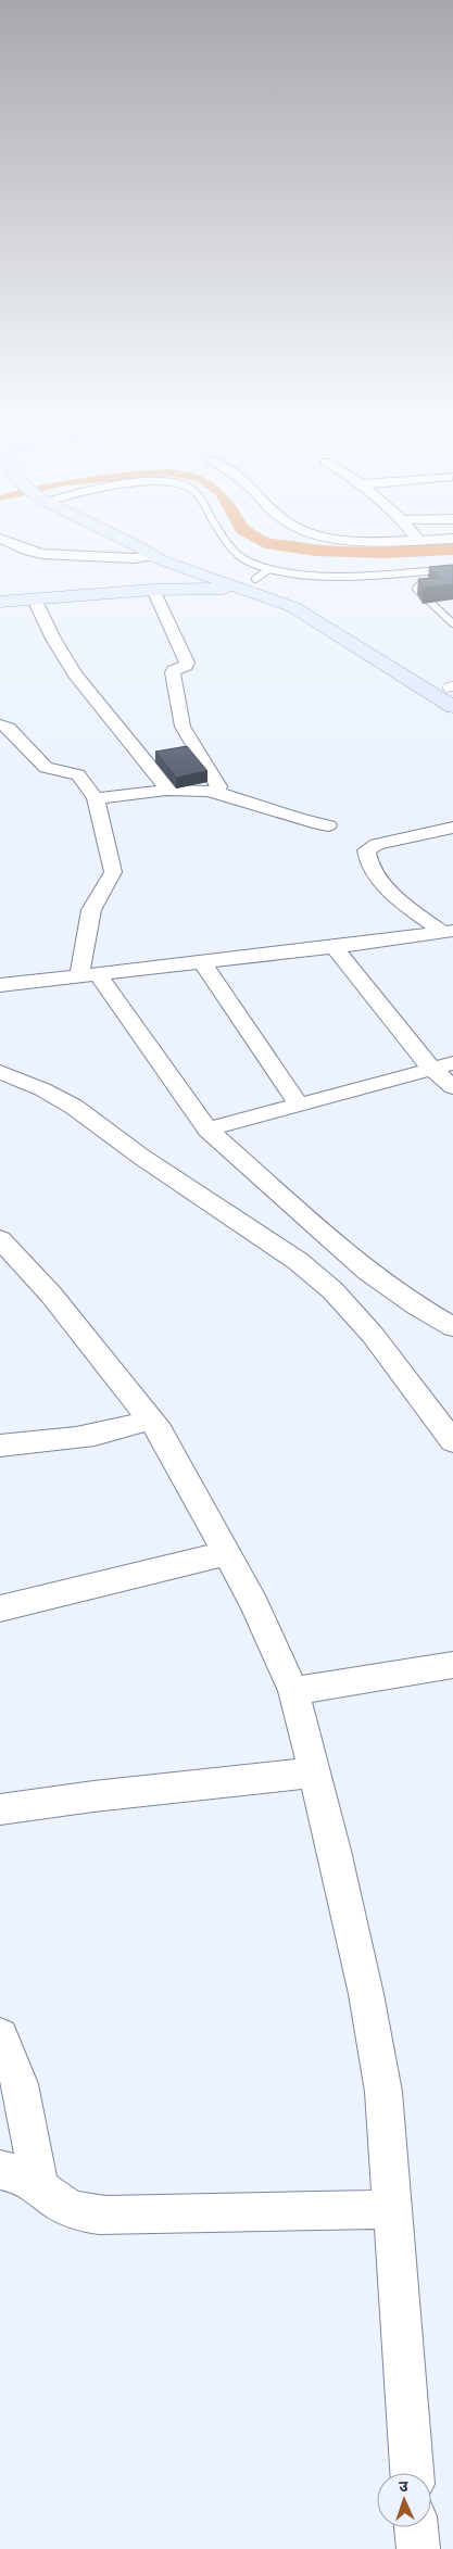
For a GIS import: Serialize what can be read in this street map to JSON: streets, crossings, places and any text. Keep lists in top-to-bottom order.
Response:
{
  "north": "top"
}
